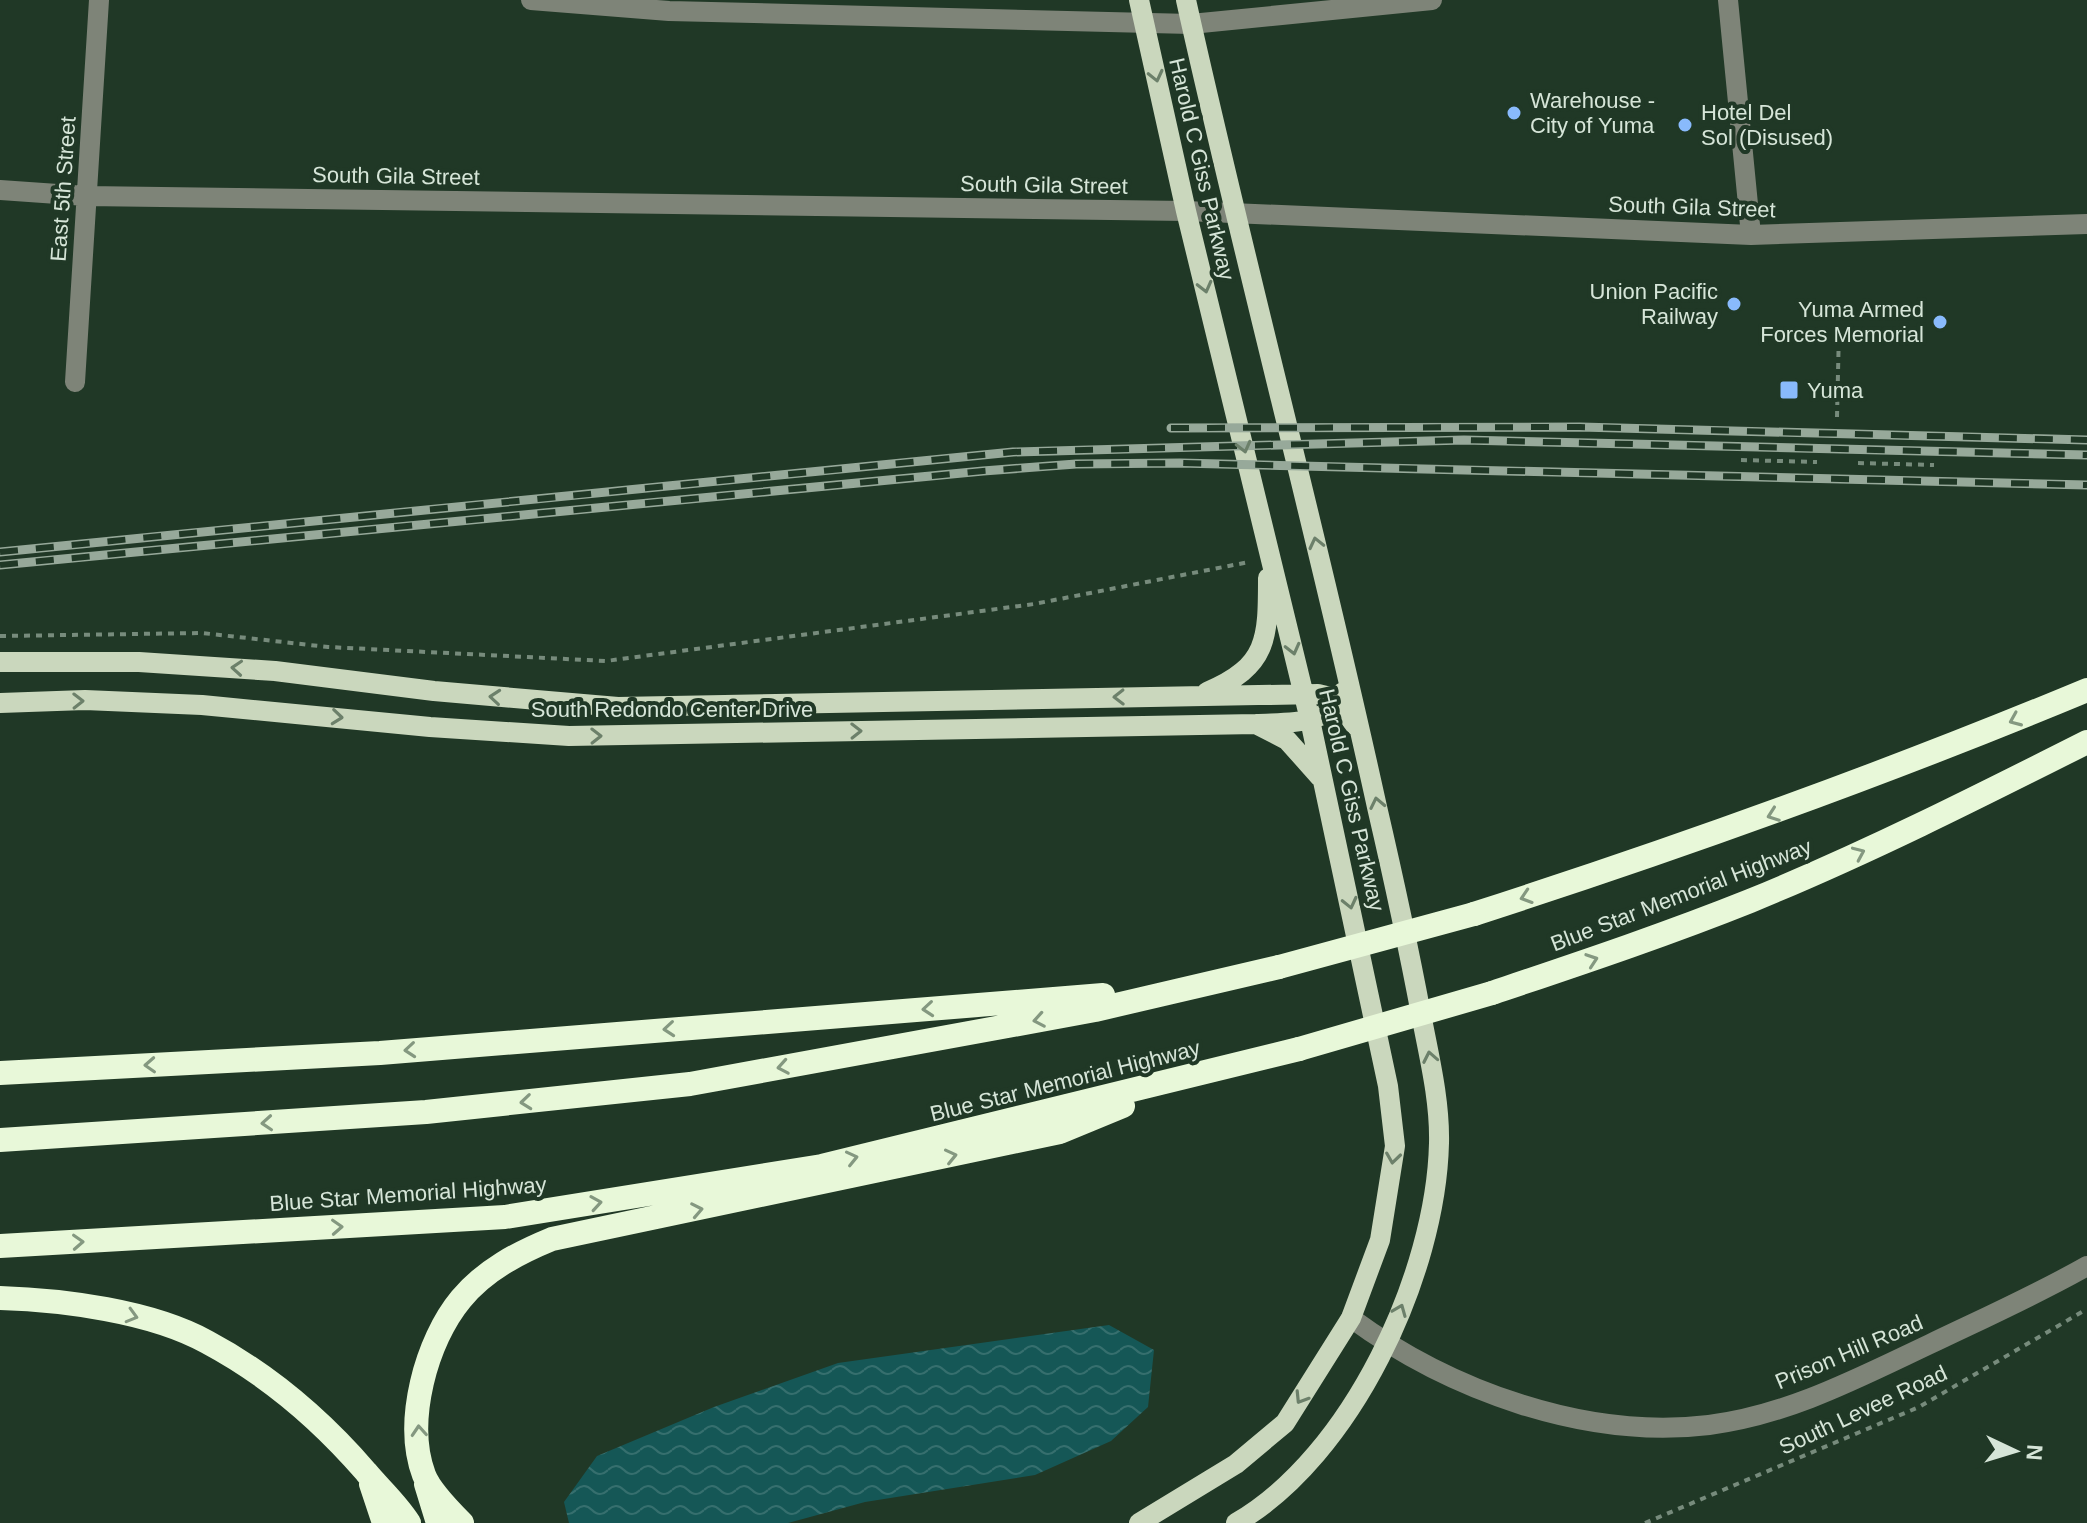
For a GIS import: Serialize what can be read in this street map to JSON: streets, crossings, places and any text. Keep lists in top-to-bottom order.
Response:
{
  "streets": {
    "highway": ["Blue Star Memorial Highway"],
    "main road": ["Harold C Giss Parkway", "South Redondo Center Drive"],
    "street": ["South Gila Street", "East 5th Street", "Prison Hill Road"],
    "path": ["South Levee Road"]
  },
  "crossings": [
    ["Harold C Giss Parkway", "South Gila Street"],
    ["Harold C Giss Parkway", "South Redondo Center Drive"],
    ["Harold C Giss Parkway", "Prison Hill Road"],
    ["South Gila Street", "East 5th Street"]
  ],
  "places": {
    "other": [
      "Warehouse - City of Yuma",
      "Hotel Del Sol (Disused)",
      "Union Pacific Railway",
      "Yuma Armed Forces Memorial"
    ],
    "transit": ["Yuma"]
  },
  "north": "right"
}
